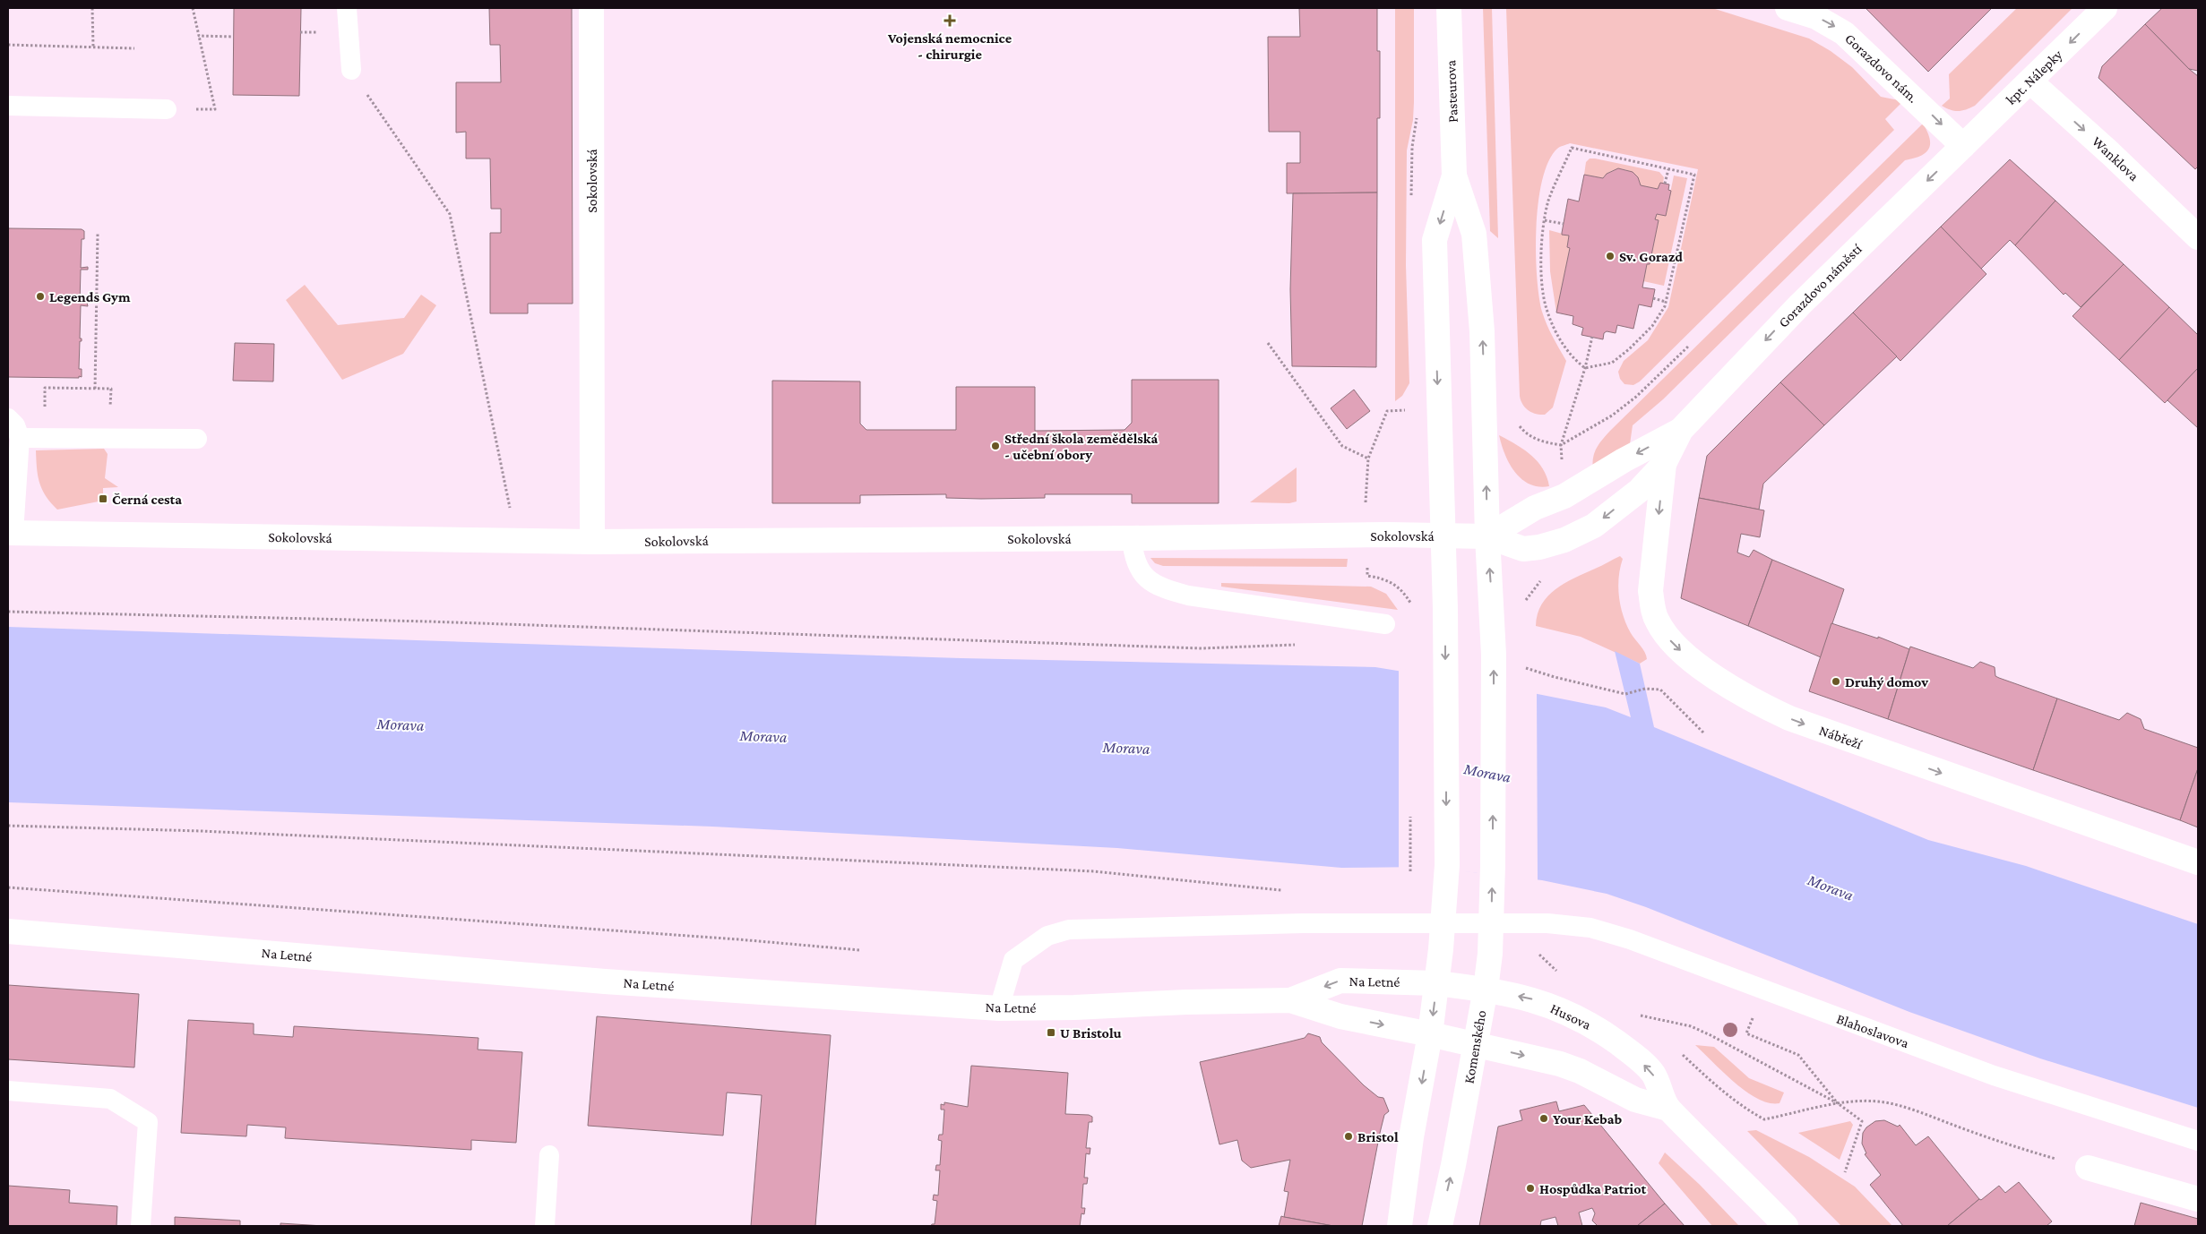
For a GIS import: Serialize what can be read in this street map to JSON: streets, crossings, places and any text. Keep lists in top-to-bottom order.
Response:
{
  "streets": {
    "street": [
      "Gorazdovo nám.",
      "kpt. Nálepky",
      "Pasteurova",
      "Wanklova",
      "Sokolovská",
      "Gorazdovo náměstí",
      "Nábřeží",
      "Na Letné",
      "Husova",
      "Komenského"
    ],
    "lane": ["Blahoslavova"]
  },
  "crossings": [
    ["Gorazdovo nám.", "kpt. Nálepky"],
    ["Gorazdovo nám.", "Gorazdovo náměstí"],
    ["kpt. Nálepky", "Wanklova"],
    ["kpt. Nálepky", "Gorazdovo náměstí"],
    ["Pasteurova", "Komenského"],
    ["Sokolovská", "Komenského"],
    ["Na Letné", "Husova"],
    ["Na Letné", "Blahoslavova"],
    ["Husova", "Komenského"]
  ],
  "one_way": [
    "Gorazdovo nám.",
    "kpt. Nálepky",
    "Wanklova",
    "Gorazdovo náměstí",
    "Nábřeží"
  ],
  "water": ["Morava"],
  "places": {
    "health": ["Vojenská nemocnice - chirurgie"],
    "other": [
      "Sv. Gorazd",
      "Legends Gym",
      "Střední škola zemědělská - učební obory",
      "Druhý domov",
      "Your Kebab",
      "Bristol",
      "Hospůdka Patriot"
    ],
    "transit": ["Černá cesta", "U Bristolu"]
  }
}
